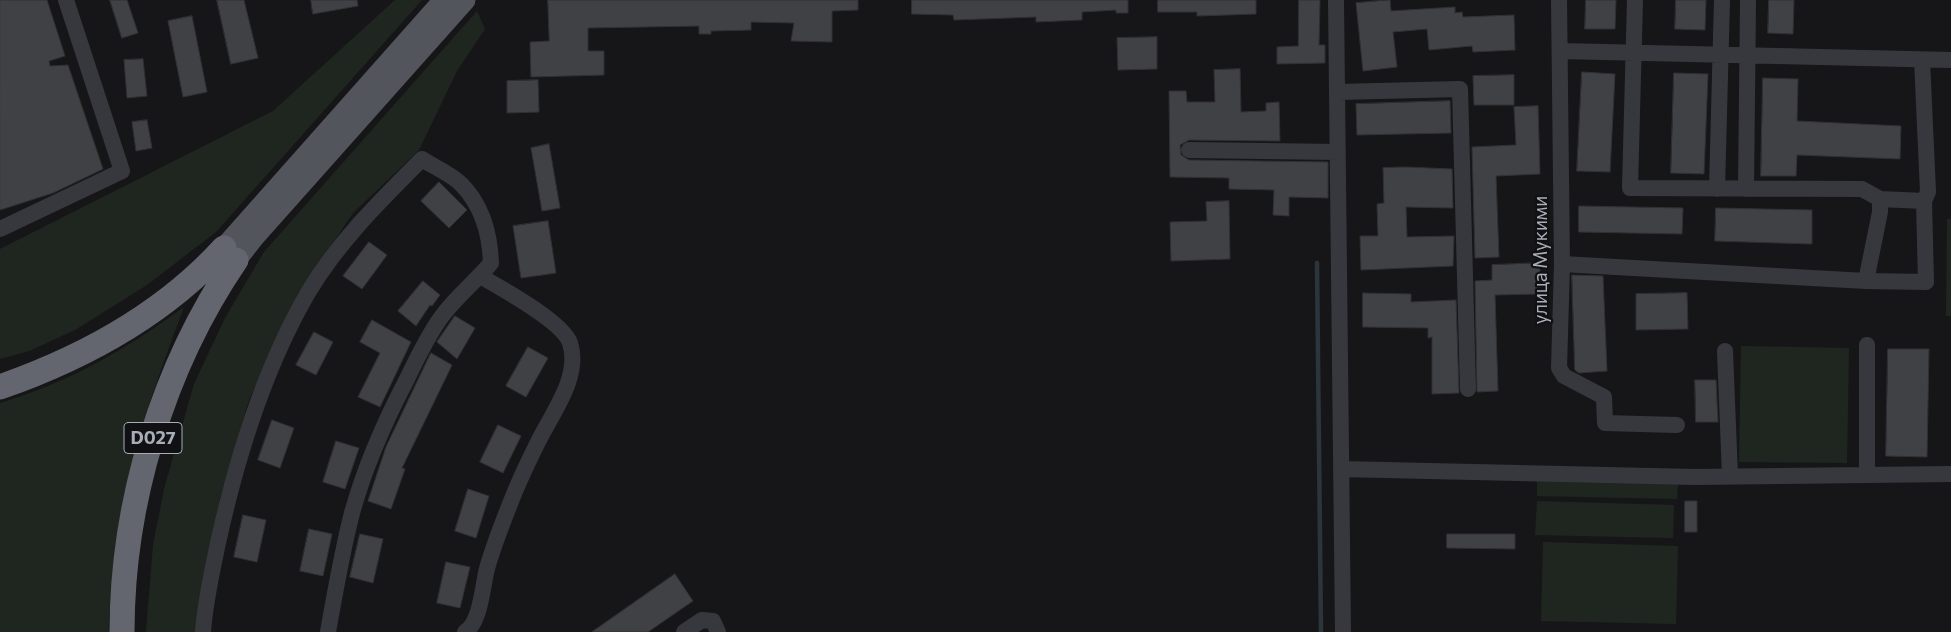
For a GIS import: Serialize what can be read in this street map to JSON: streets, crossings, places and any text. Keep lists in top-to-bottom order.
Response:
{
  "streets": {
    "highway": ["D027"],
    "street": ["улица Мукими"]
  }
}
